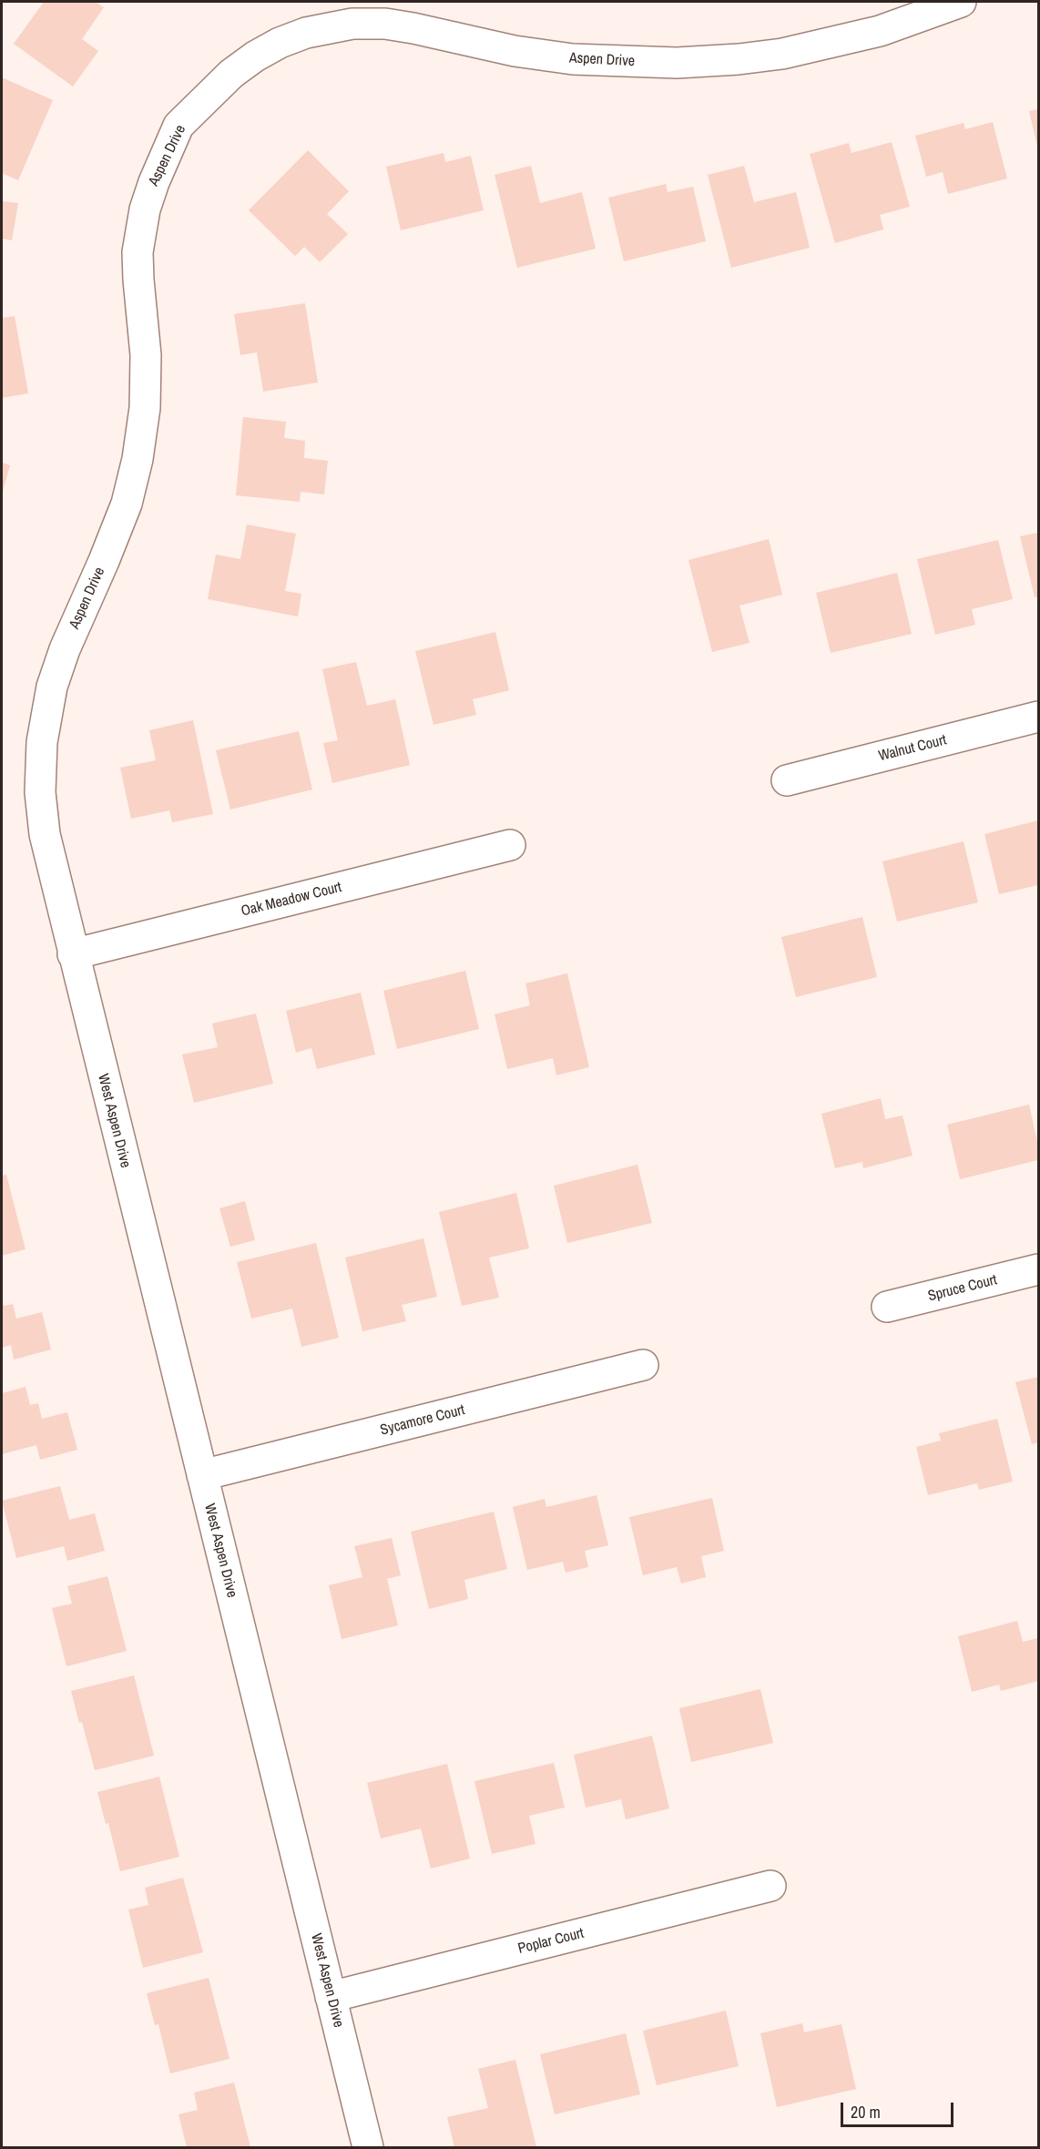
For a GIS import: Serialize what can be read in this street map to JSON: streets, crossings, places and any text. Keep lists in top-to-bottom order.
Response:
{
  "streets": {
    "street": [
      "Aspen Drive",
      "Walnut Court",
      "Oak Meadow Court",
      "West Aspen Drive",
      "Spruce Court",
      "Sycamore Court",
      "Poplar Court"
    ]
  },
  "crossings": [
    ["Aspen Drive", "Oak Meadow Court"],
    ["Aspen Drive", "West Aspen Drive"],
    ["Oak Meadow Court", "West Aspen Drive"],
    ["West Aspen Drive", "Sycamore Court"],
    ["West Aspen Drive", "Poplar Court"]
  ],
  "scale_bar": "20 m"
}
